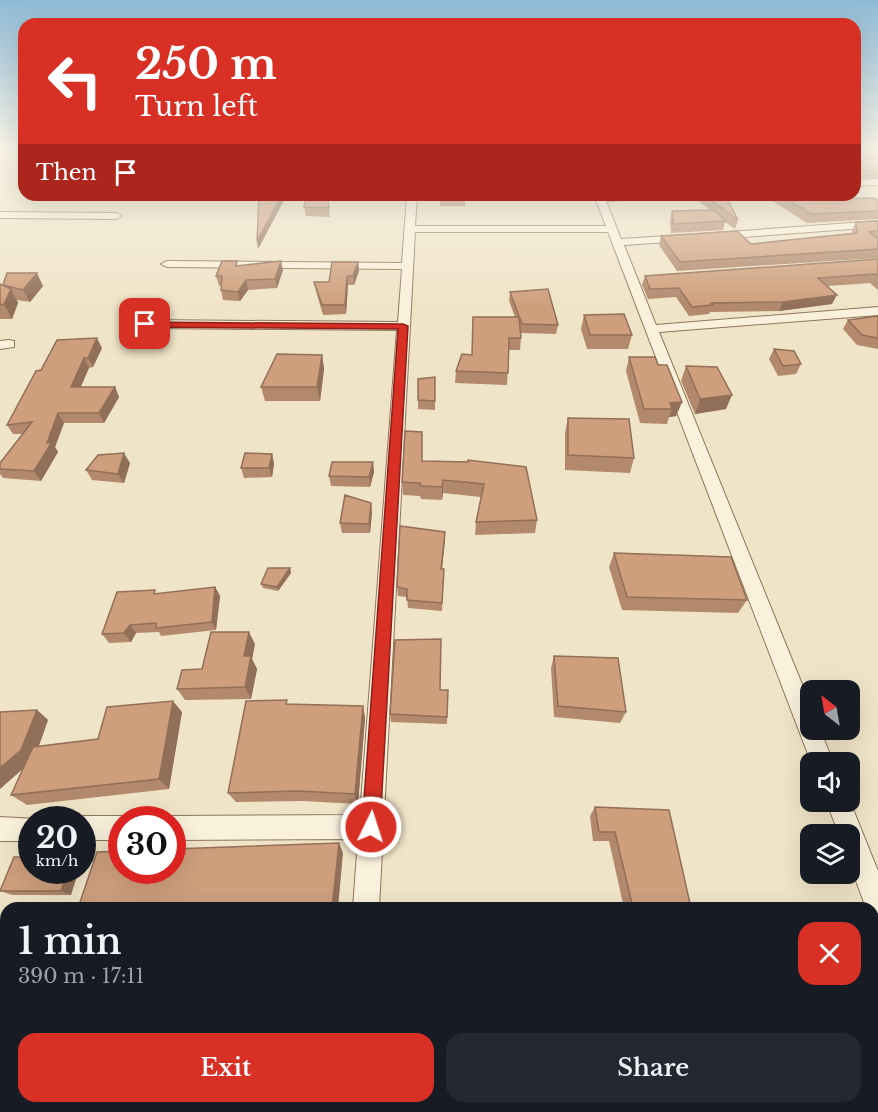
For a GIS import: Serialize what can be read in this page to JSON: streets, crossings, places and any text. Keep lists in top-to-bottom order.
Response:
{
  "north": "top left",
  "page": {
    "turn": ["250 m", "Turn left"],
    "then": "Then",
    "speed": "20 km/h",
    "limit": "30",
    "heading": ["1 min", "390 m · 17:11"],
    "buttons": ["Exit", "Share"]
  }
}
